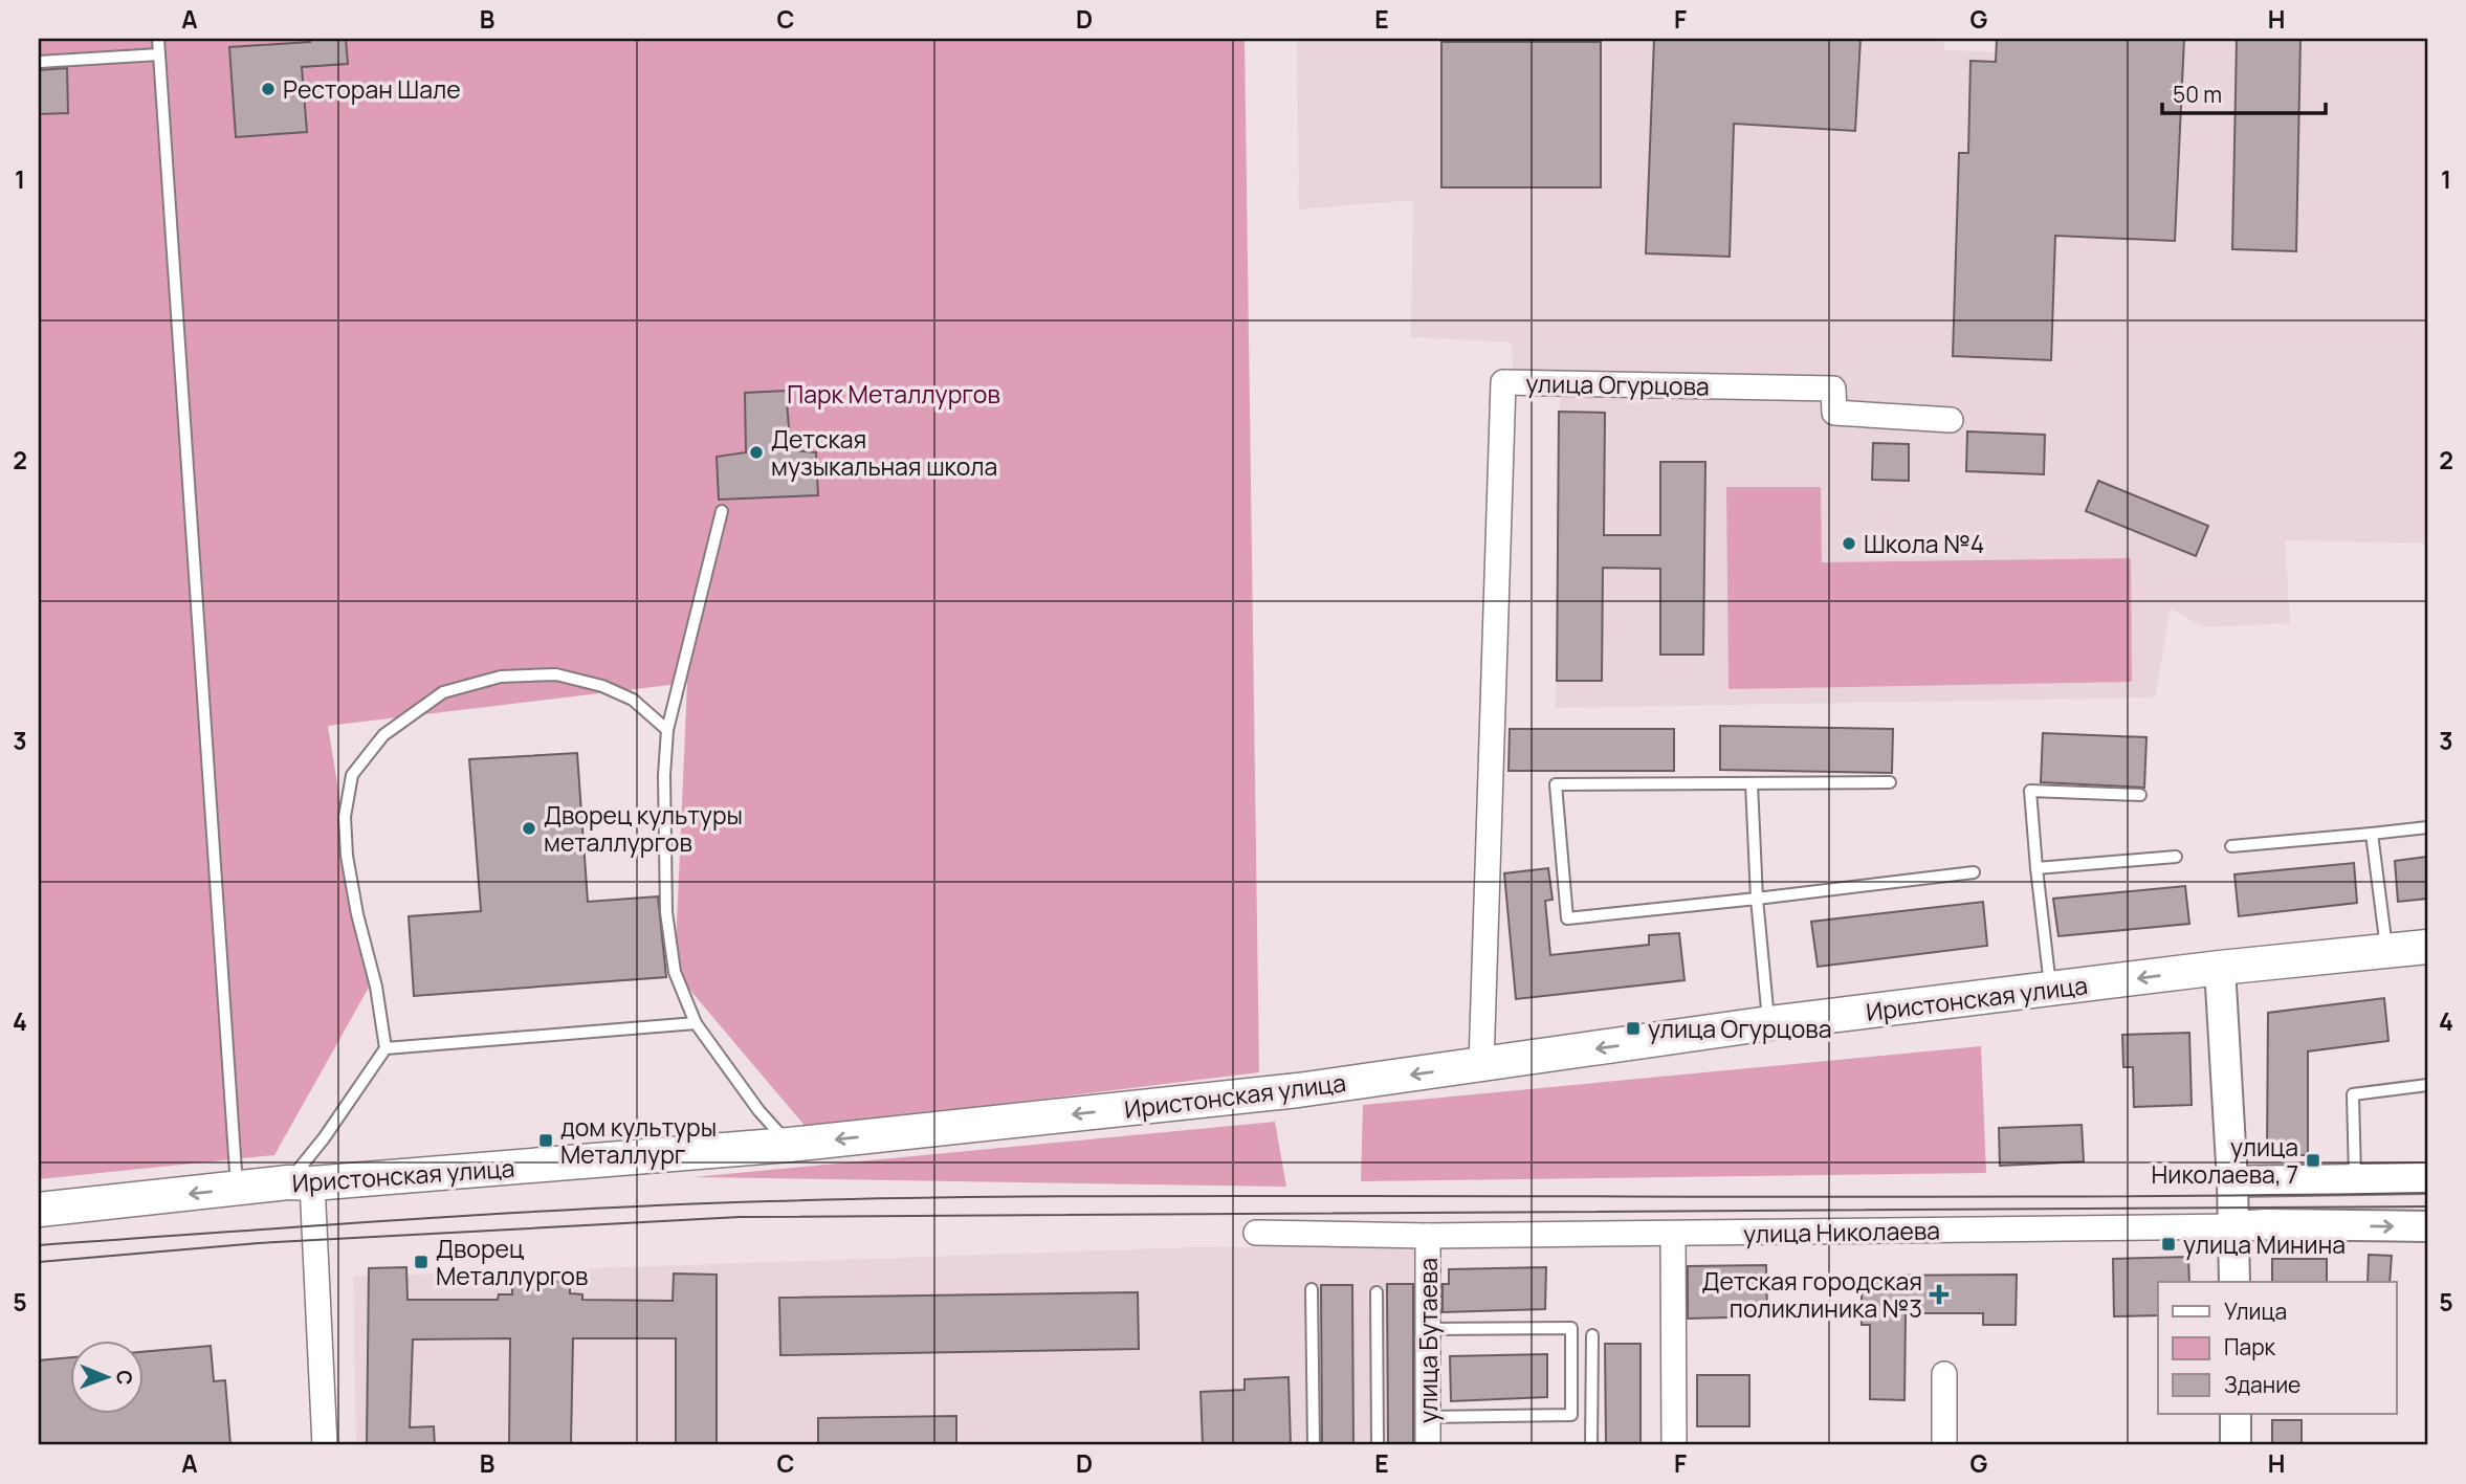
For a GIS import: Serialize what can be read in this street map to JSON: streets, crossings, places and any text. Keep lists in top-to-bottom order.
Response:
{
  "streets": {
    "main road": ["Иристонская улица"],
    "street": ["улица Огурцова", "улица Николаева", "улица Бутаева"]
  },
  "crossings": [
    ["улица Огурцова", "Иристонская улица"],
    ["улица Николаева", "улица Бутаева"]
  ],
  "one_way": ["Иристонская улица"],
  "parks": ["Парк Металлургов"],
  "places": {
    "other": [
      "Ресторан Шале",
      "Детская музыкальная школа",
      "Школа №4",
      "Дворец культуры металлургов"
    ],
    "transit": [
      "улица Огурцова",
      "дом культуры Металлург",
      "улица Николаева, 7",
      "улица Минина",
      "Дворец Металлургов"
    ],
    "health": ["Детская городская поликлиника №3"]
  },
  "legend": ["Улица", "Парк", "Здание"],
  "scale_bar": "50 m",
  "north": "right",
  "grid": {
    "columns": [
      "A",
      "B",
      "C",
      "D",
      "E",
      "F",
      "G",
      "H"
    ],
    "rows": [
      "1",
      "2",
      "3",
      "4",
      "5"
    ]
  }
}
